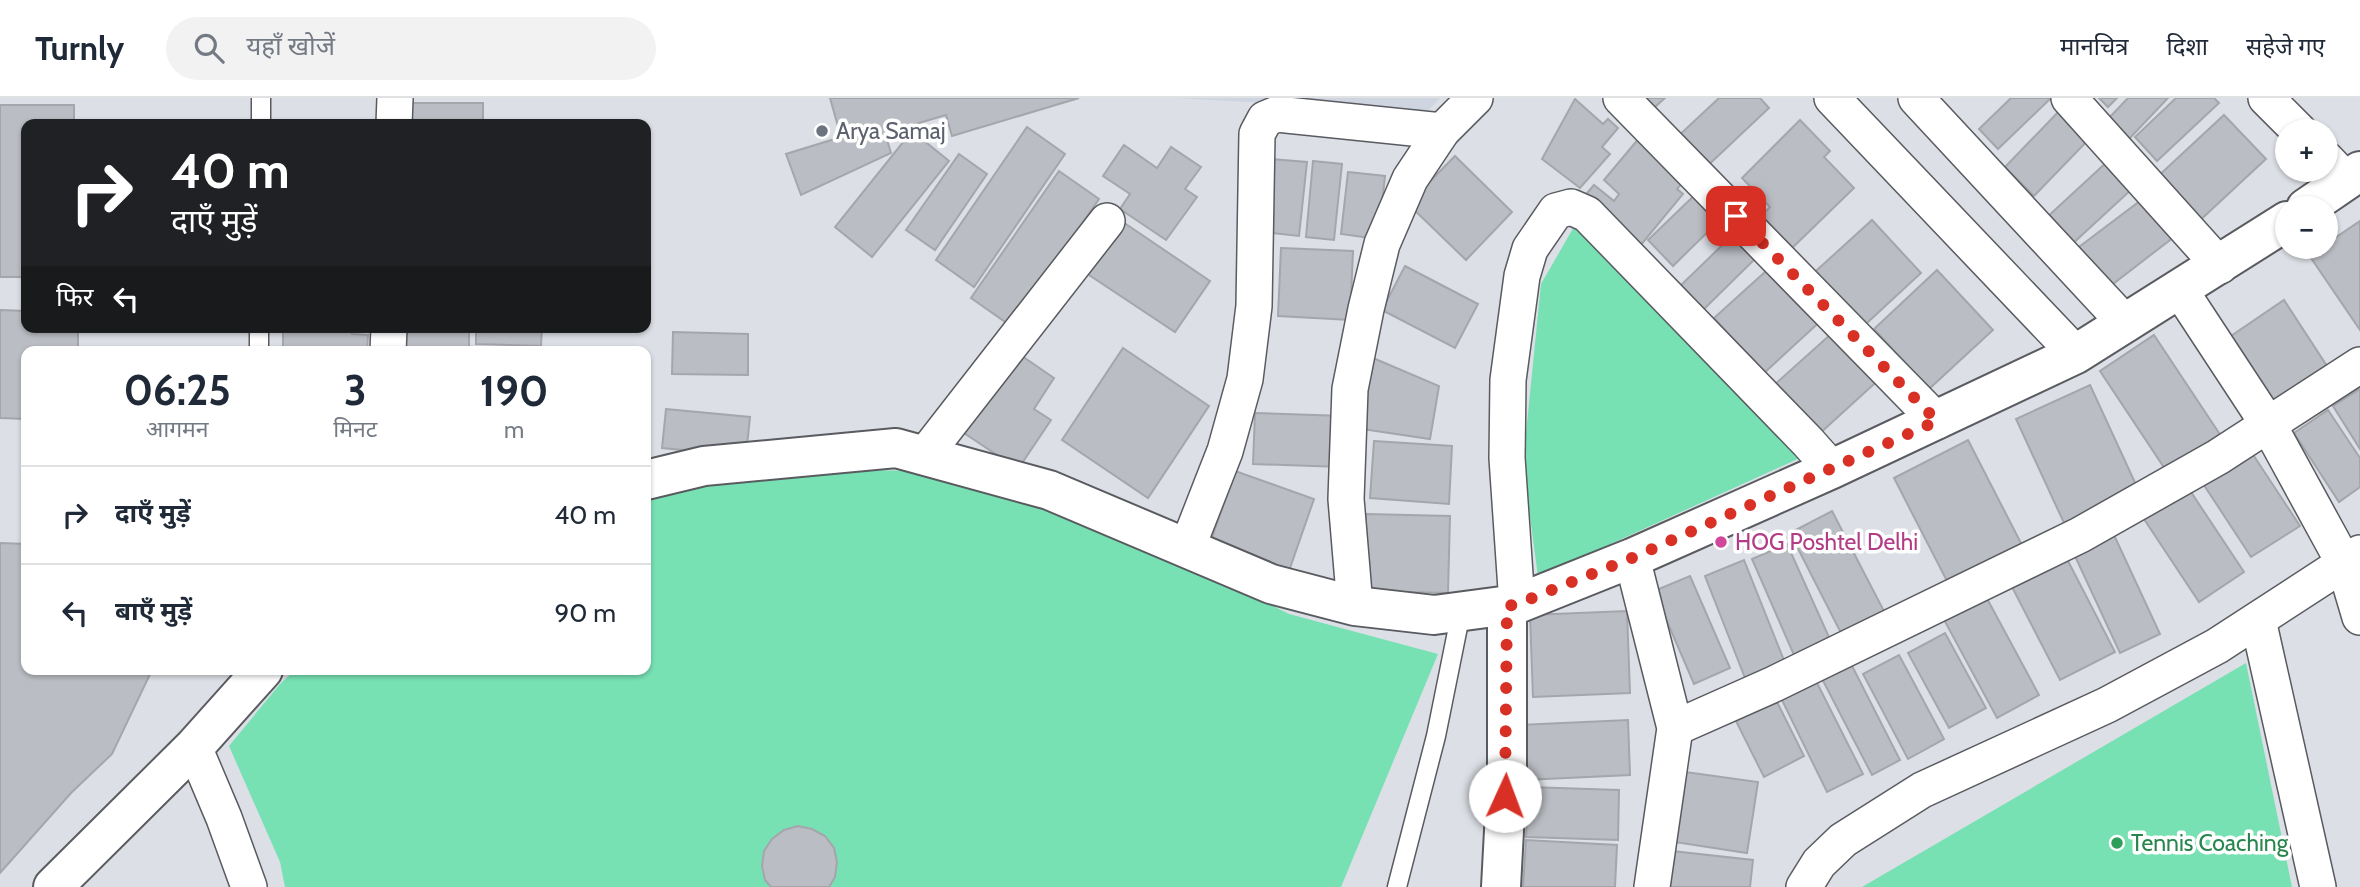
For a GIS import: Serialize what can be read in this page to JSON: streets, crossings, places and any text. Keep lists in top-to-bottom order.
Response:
{
  "places": ["Arya Samaj", "HOG Poshtel Delhi", "Tennis Coaching"],
  "page": {
    "header": "Turnly",
    "search": "यहाँ खोजें",
    "nav": ["मानचित्र", "दिशा", "सहेजे गए"],
    "map_buttons": ["+", "−"],
    "turn": ["40 m", "दाएँ मुड़ें"],
    "then": "फिर",
    "eta": [
      "06:25",
      "आगमन",
      "3",
      "मिनट",
      "190",
      "m"
    ],
    "list": [
      {
        "name": "दाएँ मुड़ें",
        "value": "40 m"
      },
      {
        "name": "बाएँ मुड़ें",
        "value": "90 m"
      }
    ]
  }
}
